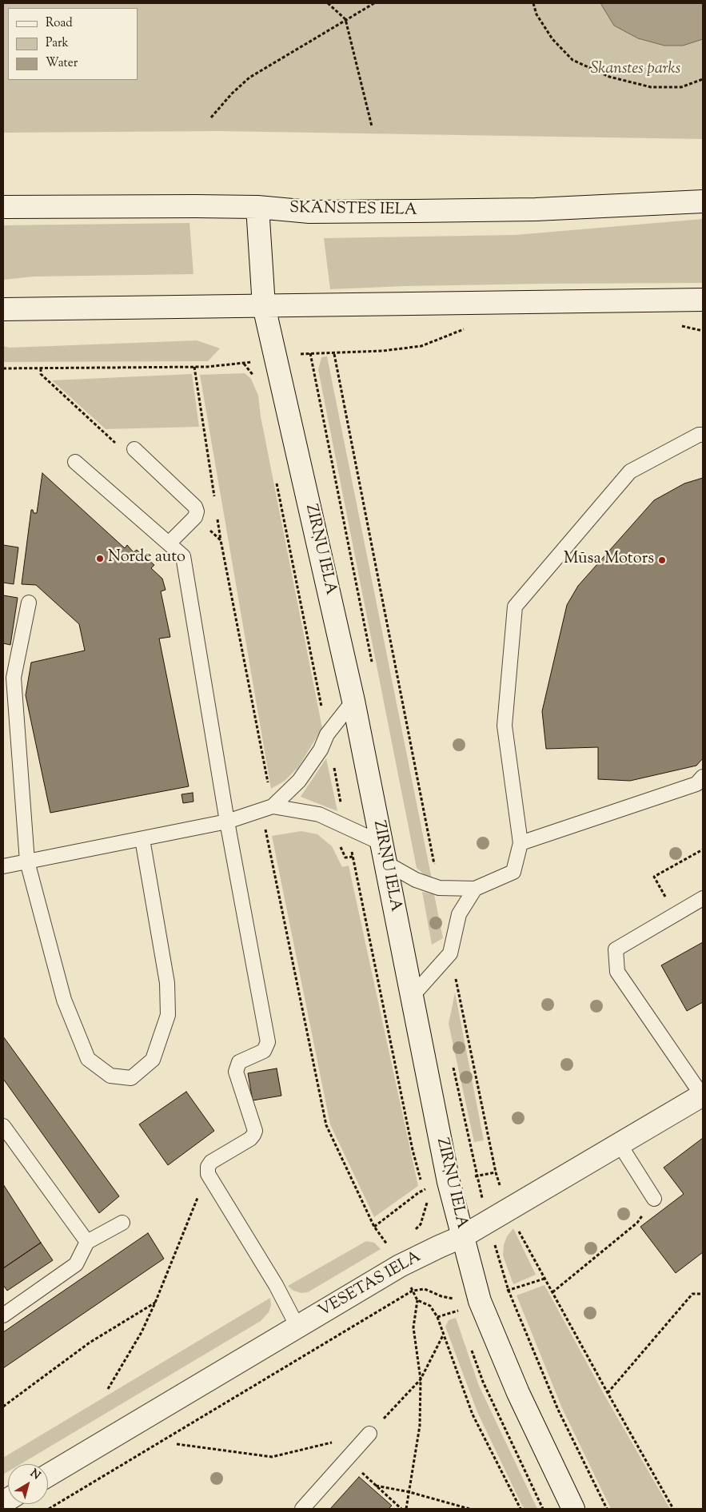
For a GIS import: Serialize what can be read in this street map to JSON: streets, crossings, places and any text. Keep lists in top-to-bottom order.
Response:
{
  "streets": {
    "main road": ["SKANSTES IELA", "ZIRŅU IELA", "VESETAS IELA"]
  },
  "crossings": [
    ["SKANSTES IELA", "ZIRŅU IELA"],
    ["ZIRŅU IELA", "VESETAS IELA"]
  ],
  "parks": ["Skanstes parks"],
  "places": ["Norde auto", "Mūsa Motors"],
  "legend": ["Road", "Park", "Water"],
  "north": "top right"
}
